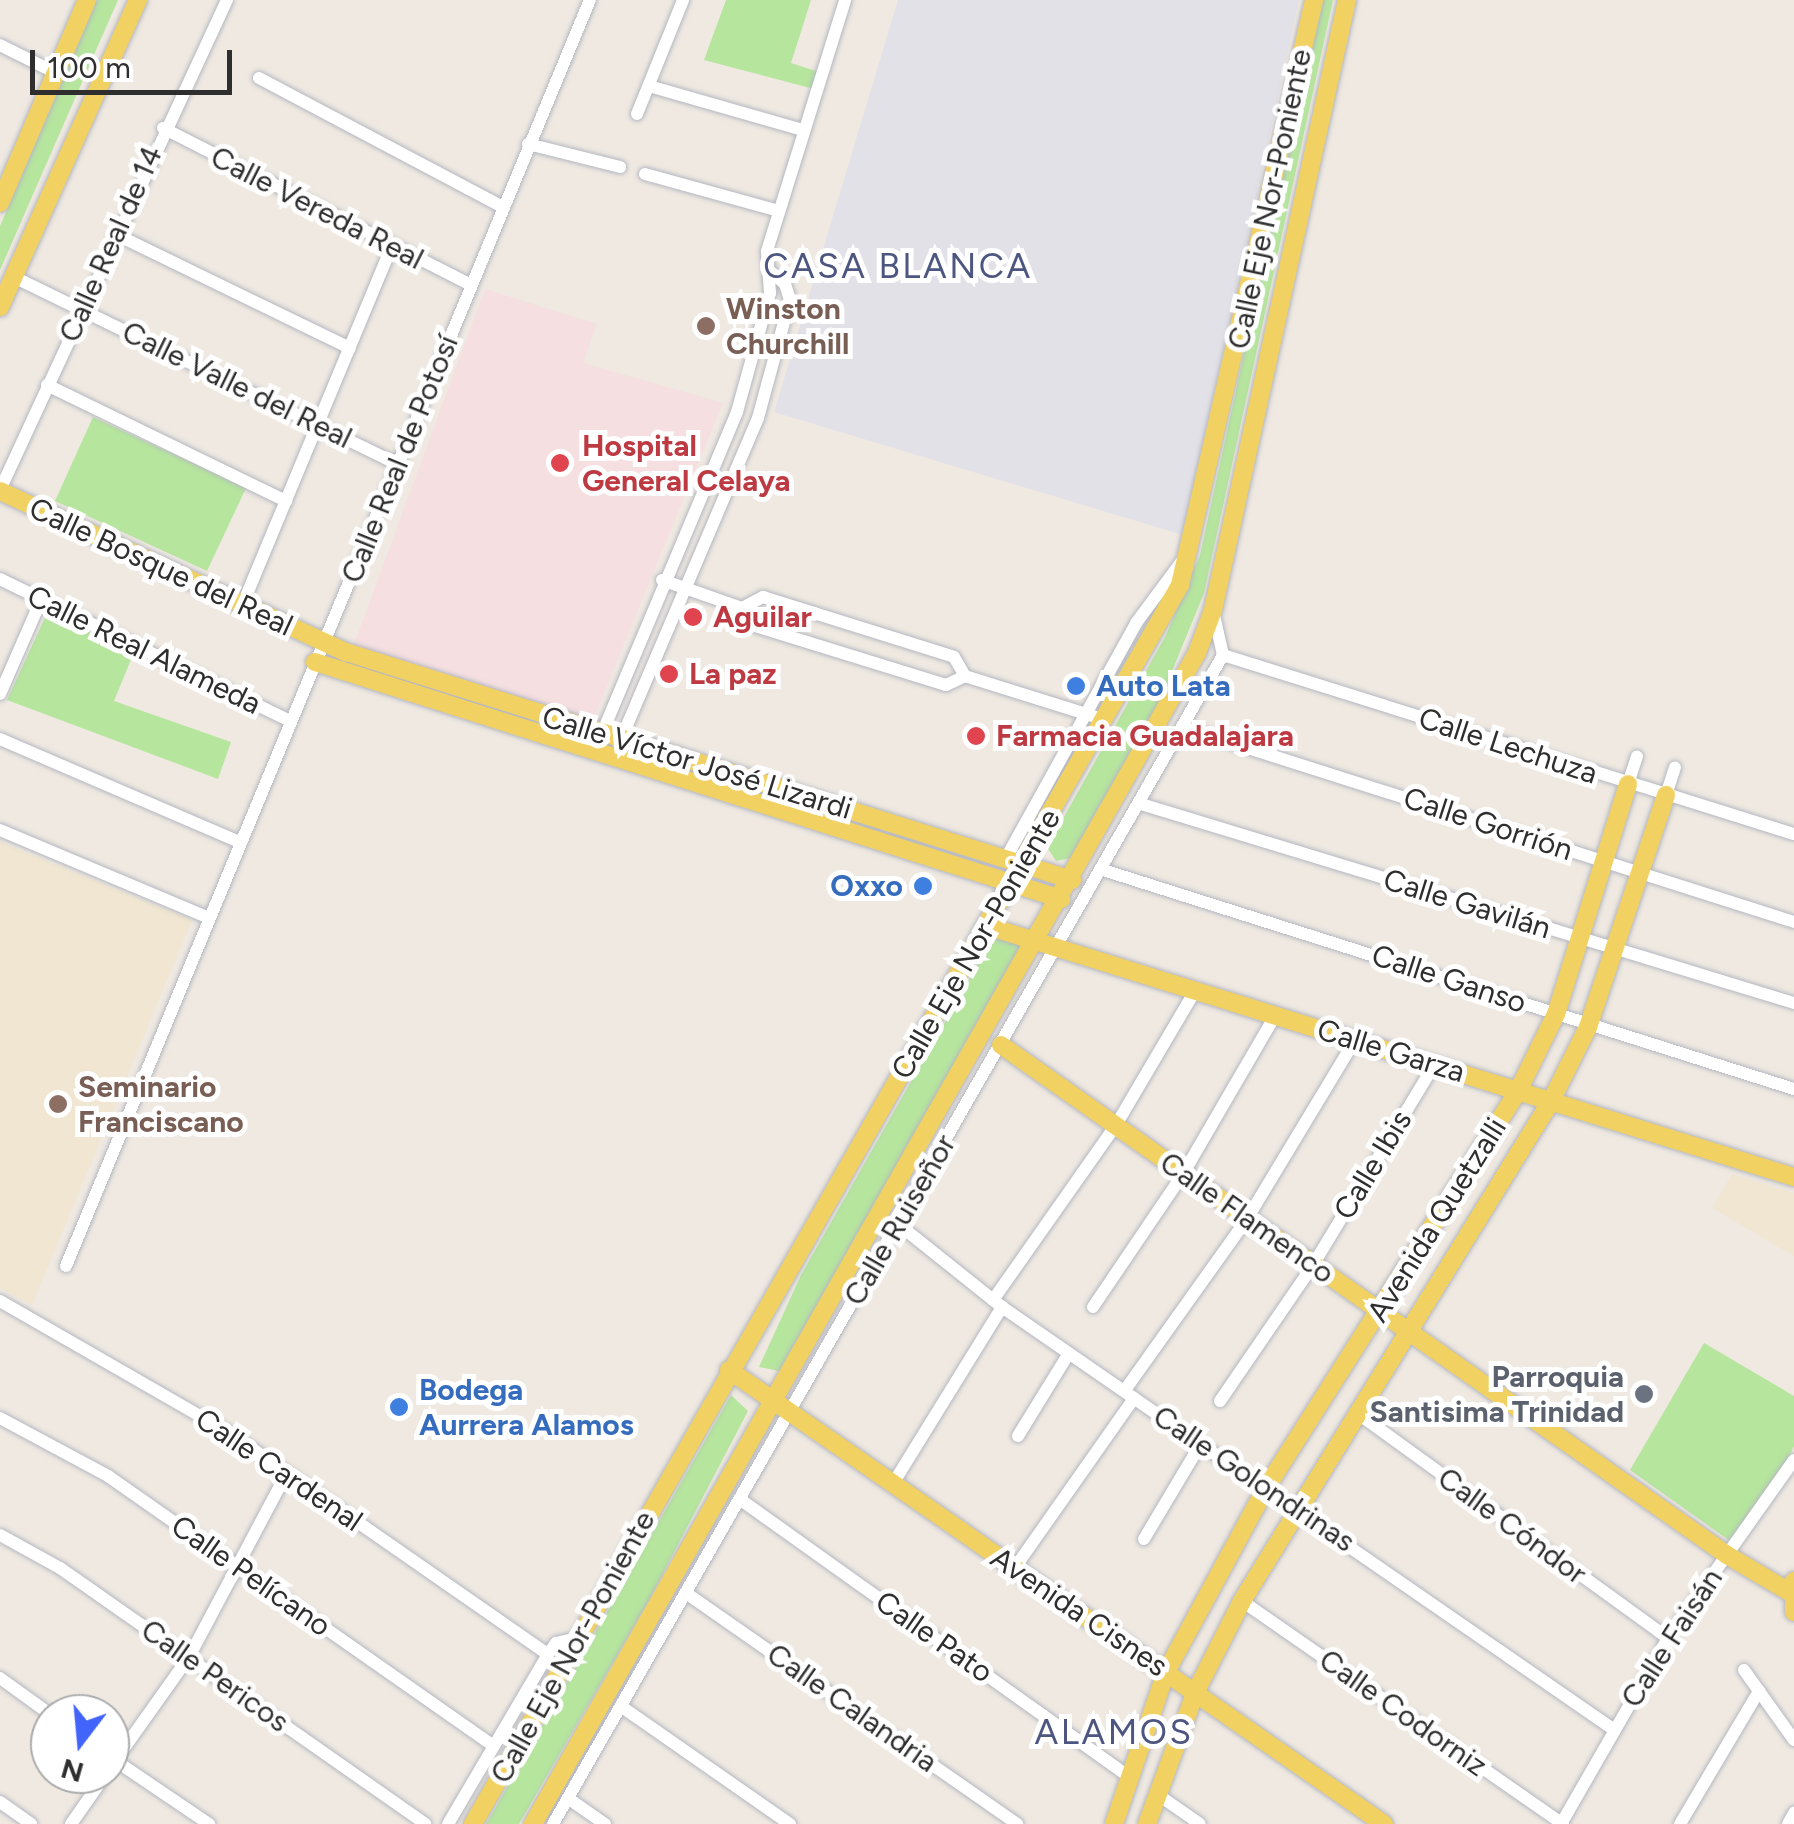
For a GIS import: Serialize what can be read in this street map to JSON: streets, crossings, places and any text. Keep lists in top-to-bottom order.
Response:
{
  "streets": {
    "main road": [
      "Calle Eje Nor-Poniente",
      "Calle Bosque del Real",
      "Calle Víctor José Lizardi",
      "Calle Garza",
      "Calle Flamenco",
      "Avenida Quetzalli",
      "Avenida Cisnes"
    ],
    "street": [
      "Calle Vereda Real",
      "Calle Real de 14",
      "Calle Valle del Real",
      "Calle Real de Potosí",
      "Calle Real Alameda",
      "Calle Lechuza",
      "Calle Gorrión",
      "Calle Gavilán",
      "Calle Ganso",
      "Calle Ibis",
      "Calle Ruiseñor",
      "Calle Cardenal",
      "Calle Golondrinas",
      "Calle Cóndor",
      "Calle Pelícano",
      "Calle Pato",
      "Calle Faisán",
      "Calle Pericos",
      "Calle Calandria",
      "Calle Codorniz"
    ]
  },
  "crossings": [
    ["Calle Eje Nor-Poniente", "Calle Víctor José Lizardi"],
    ["Calle Eje Nor-Poniente", "Calle Garza"],
    ["Calle Eje Nor-Poniente", "Avenida Cisnes"],
    ["Calle Vereda Real", "Calle Real de 14"],
    ["Calle Vereda Real", "Calle Real de Potosí"],
    ["Calle Real de 14", "Calle Valle del Real"],
    ["Calle Real de 14", "Calle Bosque del Real"],
    ["Calle Valle del Real", "Calle Real de Potosí"],
    ["Calle Real de Potosí", "Calle Bosque del Real"],
    ["Calle Real de Potosí", "Calle Real Alameda"],
    ["Calle Real de Potosí", "Calle Víctor José Lizardi"],
    ["Calle Bosque del Real", "Calle Víctor José Lizardi"],
    ["Calle Lechuza", "Calle Ruiseñor"],
    ["Calle Lechuza", "Avenida Quetzalli"],
    ["Calle Gorrión", "Calle Ruiseñor"],
    ["Calle Gorrión", "Avenida Quetzalli"],
    ["Calle Gavilán", "Calle Ruiseñor"],
    ["Calle Gavilán", "Avenida Quetzalli"],
    ["Calle Ganso", "Calle Ruiseñor"],
    ["Calle Ganso", "Avenida Quetzalli"],
    ["Calle Garza", "Calle Ibis"],
    ["Calle Garza", "Calle Ruiseñor"],
    ["Calle Garza", "Avenida Quetzalli"],
    ["Calle Ibis", "Calle Flamenco"],
    ["Calle Flamenco", "Calle Ruiseñor"],
    ["Calle Flamenco", "Avenida Quetzalli"],
    ["Calle Flamenco", "Calle Faisán"],
    ["Calle Ruiseñor", "Calle Golondrinas"],
    ["Calle Ruiseñor", "Avenida Cisnes"],
    ["Calle Ruiseñor", "Calle Pato"],
    ["Calle Ruiseñor", "Calle Calandria"],
    ["Avenida Quetzalli", "Calle Golondrinas"],
    ["Avenida Quetzalli", "Calle Cóndor"],
    ["Avenida Quetzalli", "Avenida Cisnes"],
    ["Avenida Quetzalli", "Calle Pato"],
    ["Avenida Quetzalli", "Calle Codorniz"],
    ["Calle Golondrinas", "Calle Faisán"],
    ["Calle Cóndor", "Calle Faisán"],
    ["Calle Faisán", "Calle Codorniz"]
  ],
  "districts": ["CASA BLANCA", "ALAMOS"],
  "places": [
    "Winston Churchill",
    "Hospital General Celaya",
    "Aguilar",
    "La paz",
    "Auto Lata",
    "Farmacia Guadalajara",
    "Oxxo",
    "Seminario Franciscano",
    "Parroquia Santisima Trinidad",
    "Bodega Aurrera Alamos"
  ],
  "scale_bar": "100 m",
  "north": "bottom"
}
